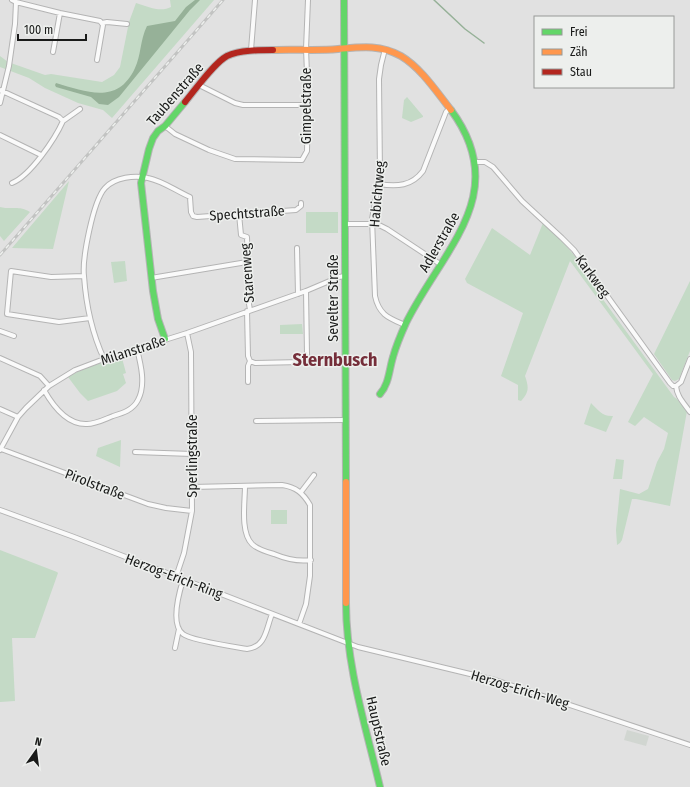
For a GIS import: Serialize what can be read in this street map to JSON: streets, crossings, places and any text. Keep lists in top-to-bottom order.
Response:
{
  "streets": {
    "street": [
      "Taubenstraße",
      "Gimpelstraße",
      "Habichtweg",
      "Spechtstraße",
      "Adlerstraße",
      "Starenweg",
      "Karkweg",
      "Sevelter Straße",
      "Milanstraße",
      "Sperlingstraße",
      "Pirolstraße",
      "Herzog-Erich-Ring",
      "Herzog-Erich-Weg",
      "Hauptstraße"
    ]
  },
  "crossings": [
    ["Taubenstraße", "Gimpelstraße"],
    ["Taubenstraße", "Spechtstraße"],
    ["Taubenstraße", "Adlerstraße"],
    ["Taubenstraße", "Sevelter Straße"],
    ["Taubenstraße", "Milanstraße"],
    ["Habichtweg", "Adlerstraße"],
    ["Spechtstraße", "Starenweg"],
    ["Adlerstraße", "Karkweg"],
    ["Adlerstraße", "Sevelter Straße"],
    ["Starenweg", "Milanstraße"],
    ["Sevelter Straße", "Milanstraße"],
    ["Sevelter Straße", "Herzog-Erich-Ring"],
    ["Sevelter Straße", "Herzog-Erich-Weg"],
    ["Sevelter Straße", "Hauptstraße"],
    ["Milanstraße", "Sperlingstraße"],
    ["Milanstraße", "Pirolstraße"],
    ["Sperlingstraße", "Pirolstraße"],
    ["Sperlingstraße", "Herzog-Erich-Ring"],
    ["Herzog-Erich-Ring", "Herzog-Erich-Weg"],
    ["Herzog-Erich-Ring", "Hauptstraße"],
    ["Herzog-Erich-Weg", "Hauptstraße"]
  ],
  "districts": ["Sternbusch"],
  "legend": ["Frei", "Zäh", "Stau"],
  "scale_bar": "100 m",
  "north": "top"
}
